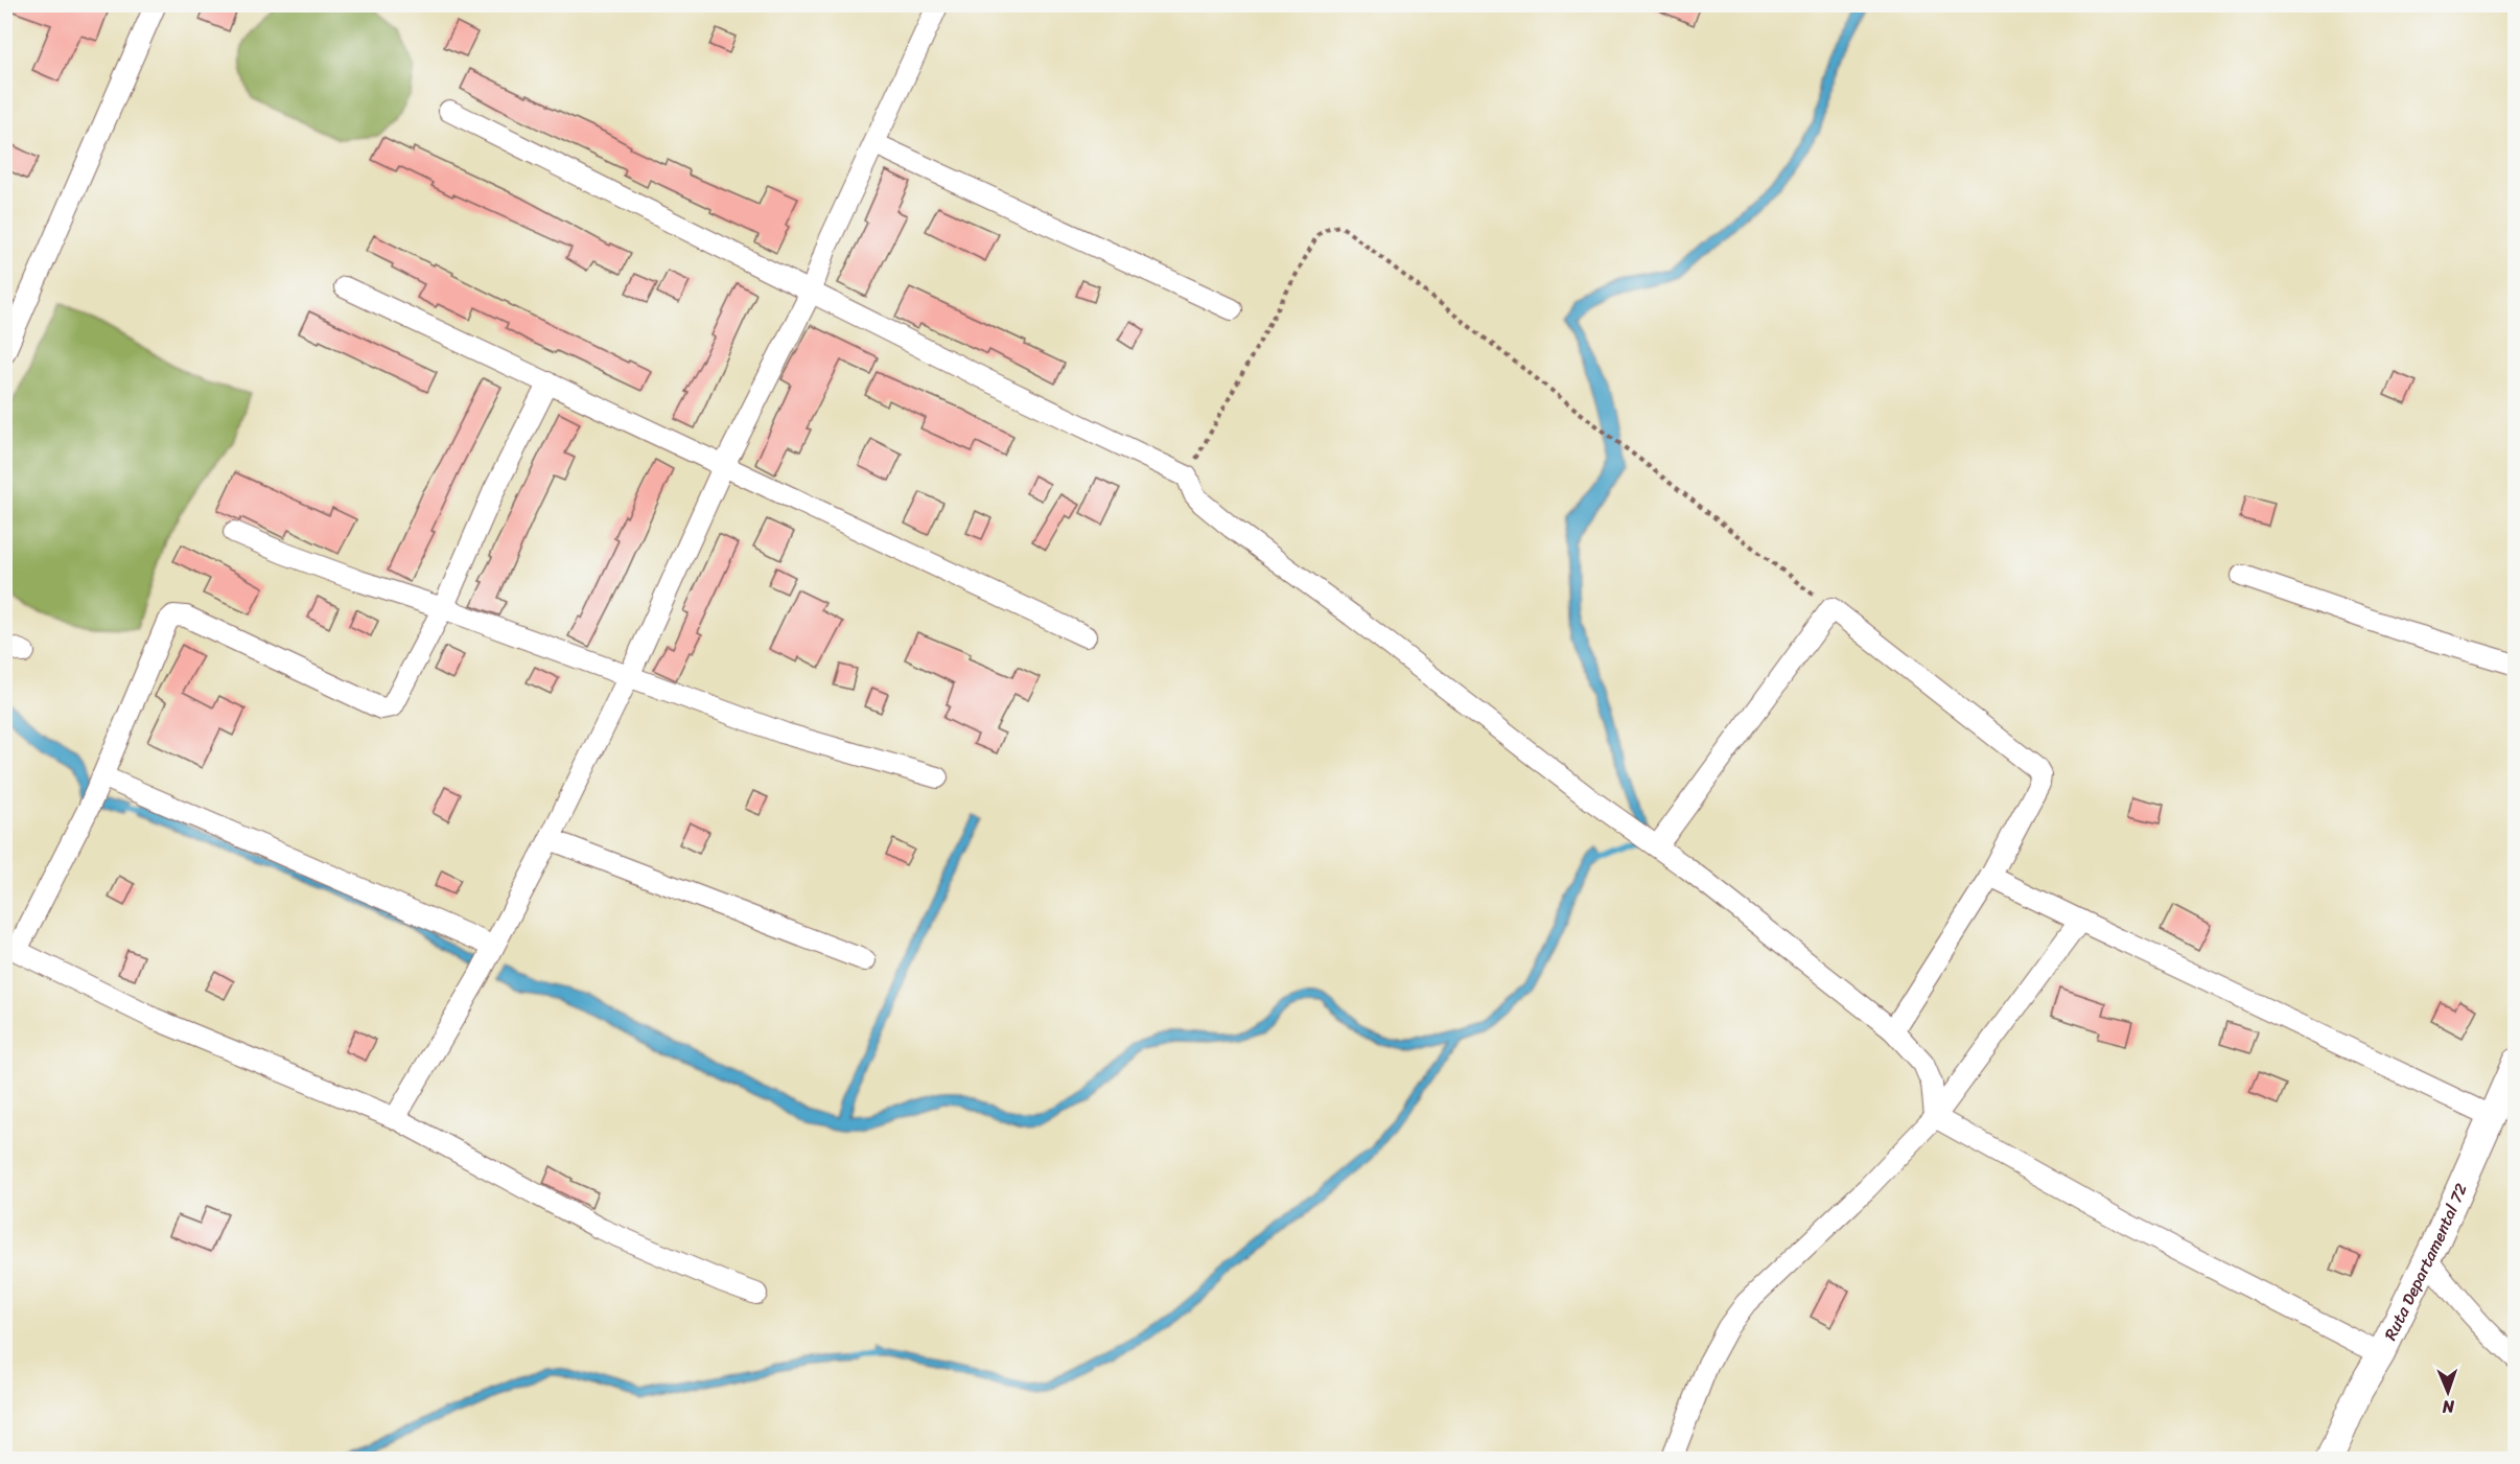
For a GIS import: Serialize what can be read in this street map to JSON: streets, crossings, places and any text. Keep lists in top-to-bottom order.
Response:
{
  "streets": {
    "main road": ["Ruta Departamental 72"]
  },
  "north": "bottom"
}
